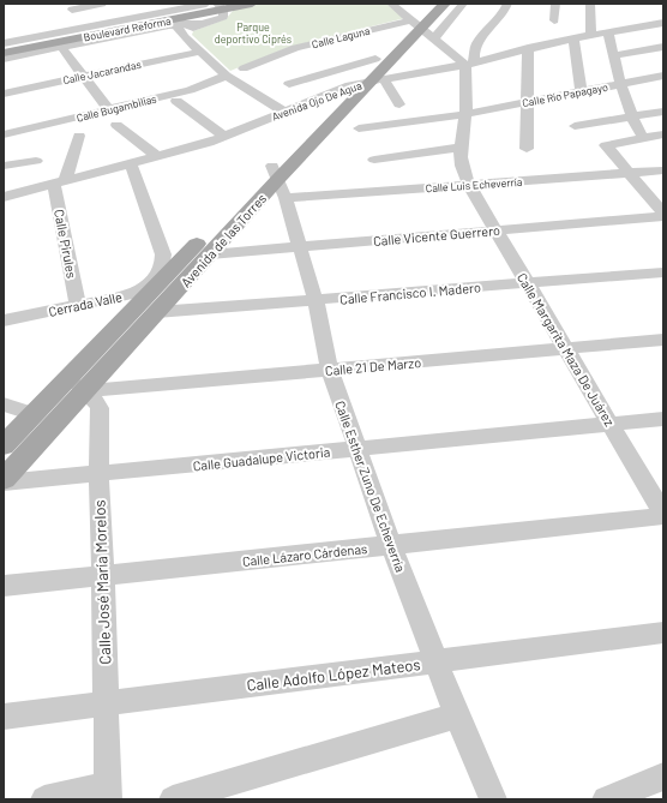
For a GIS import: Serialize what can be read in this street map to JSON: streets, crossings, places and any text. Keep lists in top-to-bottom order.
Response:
{
  "streets": {
    "main road": ["Boulevard Reforma", "Avenida de las Torres"],
    "street": [
      "Calle Laguna",
      "Calle Jacarandas",
      "Calle Río Papagayo",
      "Avenida Ojo De Agua",
      "Calle Bugambilias",
      "Calle Luis Echeverría",
      "Calle Vicente Guerrero",
      "Calle Pirules",
      "Calle Francisco I. Madero",
      "Cerrada Valle",
      "Calle Margarita Maza De Juárez",
      "Calle 21 De Marzo",
      "Calle Guadalupe Victoria",
      "Calle Esther Zuno De Echeverría",
      "Calle Lázaro Cárdenas",
      "Calle José María Morelos",
      "Calle Adolfo López Mateos"
    ]
  },
  "crossings": [
    ["Calle Laguna", "Avenida de las Torres"],
    ["Calle Río Papagayo", "Calle Margarita Maza De Juárez"],
    ["Avenida Ojo De Agua", "Avenida de las Torres"],
    ["Avenida Ojo De Agua", "Calle Pirules"],
    ["Avenida Ojo De Agua", "Cerrada Valle"],
    ["Avenida Ojo De Agua", "Calle Margarita Maza De Juárez"],
    ["Calle Luis Echeverría", "Avenida de las Torres"],
    ["Calle Luis Echeverría", "Calle Margarita Maza De Juárez"],
    ["Calle Luis Echeverría", "Calle Esther Zuno De Echeverría"],
    ["Calle Vicente Guerrero", "Avenida de las Torres"],
    ["Calle Vicente Guerrero", "Calle Margarita Maza De Juárez"],
    ["Calle Vicente Guerrero", "Calle Esther Zuno De Echeverría"],
    ["Avenida de las Torres", "Calle Francisco I. Madero"],
    ["Avenida de las Torres", "Calle 21 De Marzo"],
    ["Avenida de las Torres", "Calle Guadalupe Victoria"],
    ["Avenida de las Torres", "Calle Esther Zuno De Echeverría"],
    ["Avenida de las Torres", "Calle José María Morelos"],
    ["Calle Pirules", "Cerrada Valle"],
    ["Calle Francisco I. Madero", "Calle Margarita Maza De Juárez"],
    ["Calle Francisco I. Madero", "Calle Esther Zuno De Echeverría"],
    ["Calle Margarita Maza De Juárez", "Calle 21 De Marzo"],
    ["Calle Margarita Maza De Juárez", "Calle Guadalupe Victoria"],
    ["Calle Margarita Maza De Juárez", "Calle Lázaro Cárdenas"],
    ["Calle 21 De Marzo", "Calle Esther Zuno De Echeverría"],
    ["Calle 21 De Marzo", "Calle José María Morelos"],
    ["Calle Guadalupe Victoria", "Calle Esther Zuno De Echeverría"],
    ["Calle Guadalupe Victoria", "Calle José María Morelos"],
    ["Calle Esther Zuno De Echeverría", "Calle Lázaro Cárdenas"],
    ["Calle Esther Zuno De Echeverría", "Calle Adolfo López Mateos"],
    ["Calle Lázaro Cárdenas", "Calle José María Morelos"],
    ["Calle José María Morelos", "Calle Adolfo López Mateos"]
  ],
  "parks": ["Parque deportivo Ciprés"]
}
